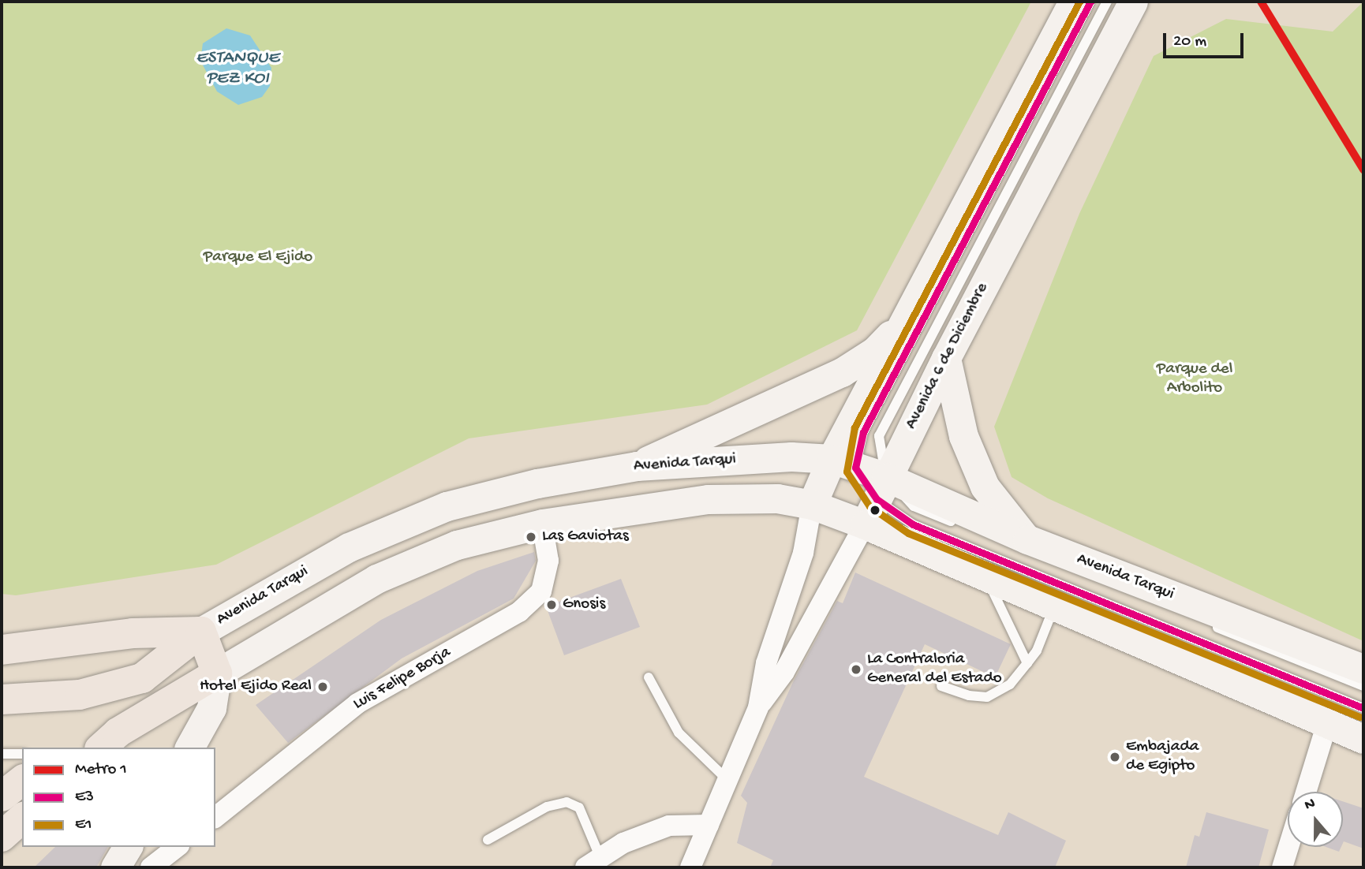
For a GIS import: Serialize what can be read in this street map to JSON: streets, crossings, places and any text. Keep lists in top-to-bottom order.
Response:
{
  "streets": {
    "main road": ["Avenida 6 de Diciembre", "Avenida Tarqui"],
    "street": ["Luis Felipe Borja"]
  },
  "crossings": [
    ["Avenida 6 de Diciembre", "Avenida Tarqui"],
    ["Avenida Tarqui", "Luis Felipe Borja"]
  ],
  "water": ["ESTANQUE PEZ KOI"],
  "parks": ["Parque El Ejido", "Parque del Arbolito"],
  "places": [
    "Las Gaviotas",
    "Gnosis",
    "La Contraloria General del Estado",
    "Hotel Ejido Real",
    "Embajada de Egipto"
  ],
  "lines": ["metro line 1", "transit line E3", "transit line E1"],
  "legend": ["Metro 1", "E3", "E1"],
  "scale_bar": "20 m",
  "north": "top"
}
